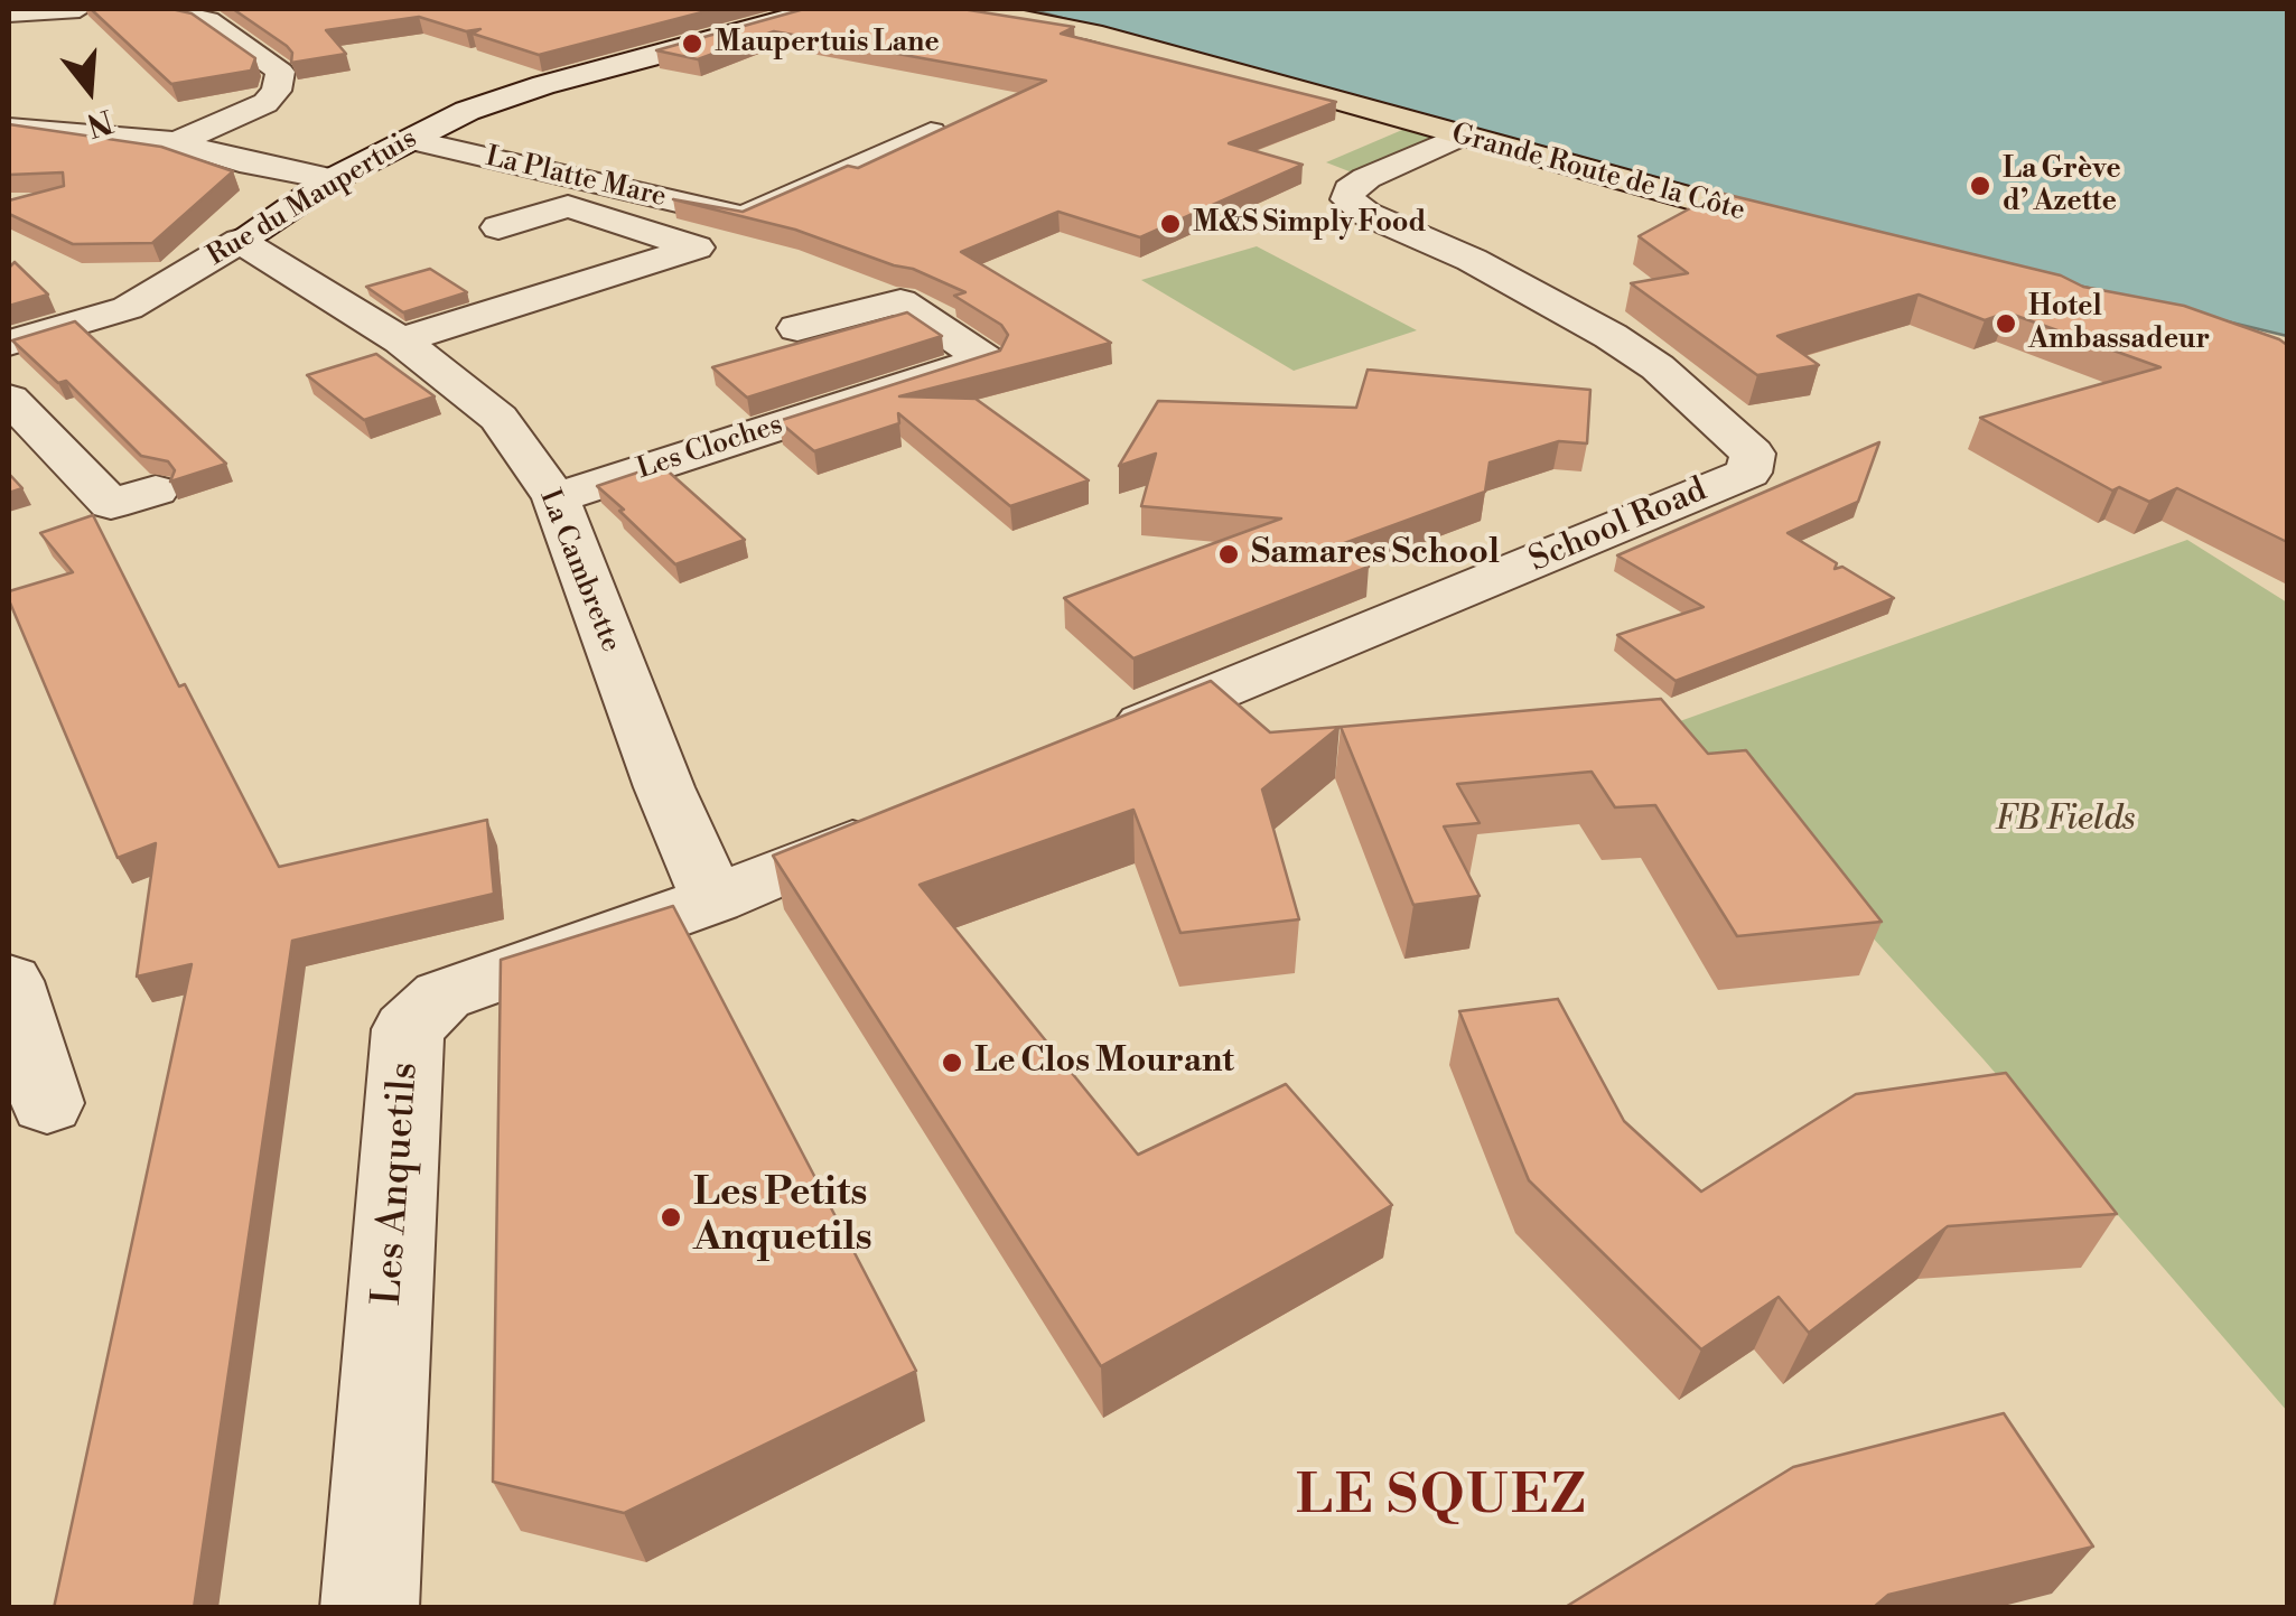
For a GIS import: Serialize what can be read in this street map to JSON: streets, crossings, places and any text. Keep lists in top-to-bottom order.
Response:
{
  "streets": {
    "main road": ["Grande Route de la Côte"],
    "street": [
      "La Platte Mare",
      "Rue du Maupertuis",
      "Les Cloches",
      "School Road",
      "La Cambrette",
      "Les Anquetils"
    ]
  },
  "crossings": [
    ["Grande Route de la Côte", "School Road"],
    ["La Platte Mare", "Rue du Maupertuis"],
    ["Rue du Maupertuis", "La Cambrette"],
    ["Les Cloches", "La Cambrette"],
    ["La Cambrette", "Les Anquetils"]
  ],
  "districts": ["LE SQUEZ"],
  "parks": ["FB Fields"],
  "places": [
    "Maupertuis Lane",
    "La Grève d’ Azette",
    "M&S Simply Food",
    "Hotel Ambassadeur",
    "Samares School",
    "Le Clos Mourant",
    "Les Petits Anquetils"
  ],
  "north": "bottom"
}
